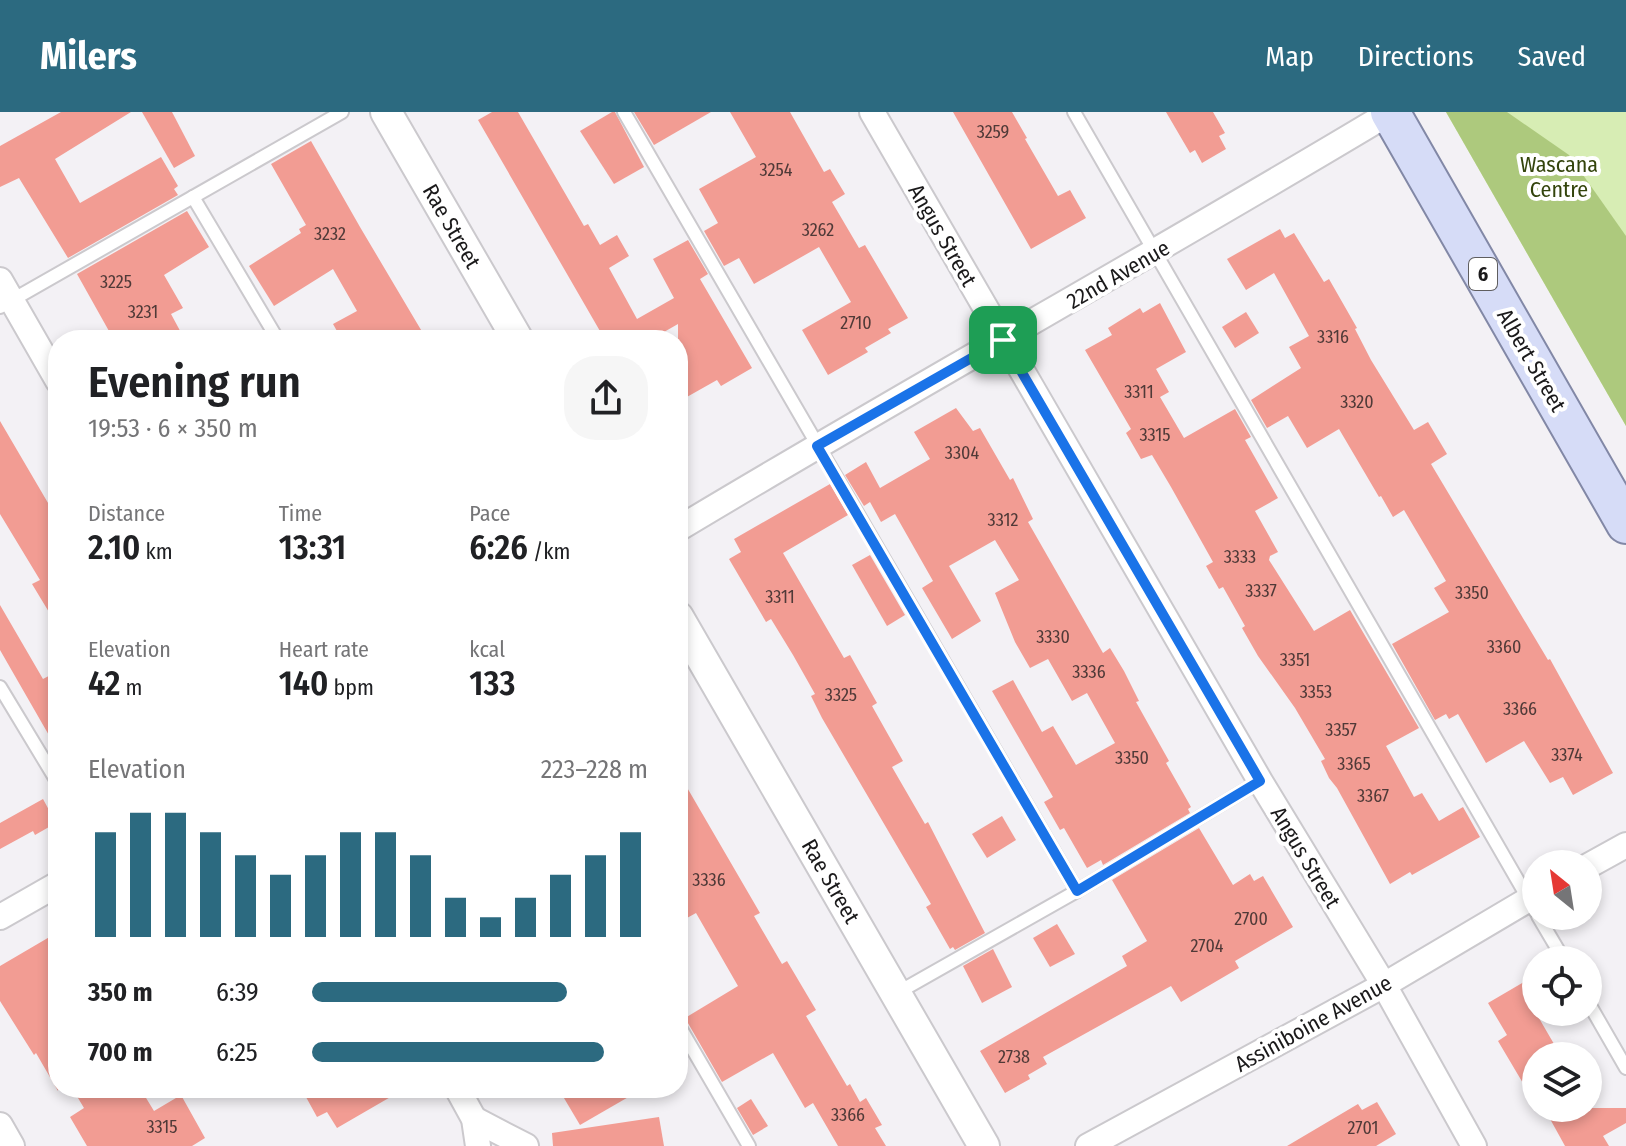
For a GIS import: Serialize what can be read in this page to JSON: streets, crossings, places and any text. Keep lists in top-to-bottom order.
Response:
{
  "streets": {
    "main road": ["6", "Albert Street"],
    "street": [
      "Rae Street",
      "Angus Street",
      "22nd Avenue",
      "Assiniboine Avenue"
    ]
  },
  "crossings": [
    ["Angus Street", "22nd Avenue"],
    ["Angus Street", "Assiniboine Avenue"],
    ["22nd Avenue", "Albert Street"]
  ],
  "parks": ["Wascana Centre"],
  "house_numbers": [
    "3259",
    "3254",
    "3262",
    "3232",
    "3225",
    "3231",
    "2710",
    "3316",
    "3311",
    "3320",
    "3315",
    "3304",
    "3312",
    "3333",
    "3337",
    "3350",
    "3311",
    "3330",
    "3360",
    "3351",
    "3336",
    "3353",
    "3325",
    "3366",
    "3357",
    "3374",
    "3350",
    "3365",
    "3367",
    "3336",
    "2700",
    "2704",
    "2738",
    "3366",
    "3315",
    "2701"
  ],
  "north": "top left",
  "page": {
    "header": "Milers",
    "nav": ["Map", "Directions", "Saved"],
    "heading": ["Evening run", "19:53 · 6 × 350 m"],
    "stats": [
      ["Distance", "2.10 km"],
      ["Time", "13:31"],
      ["Pace", "6:26 /km"],
      ["Elevation", "42 m"],
      ["Heart rate", "140 bpm"],
      ["kcal", "133"]
    ],
    "chart": ["Elevation", "223–228 m"],
    "list": [
      {
        "name": "350 m",
        "note": "6:39"
      },
      {
        "name": "700 m",
        "note": "6:25"
      }
    ]
  }
}
